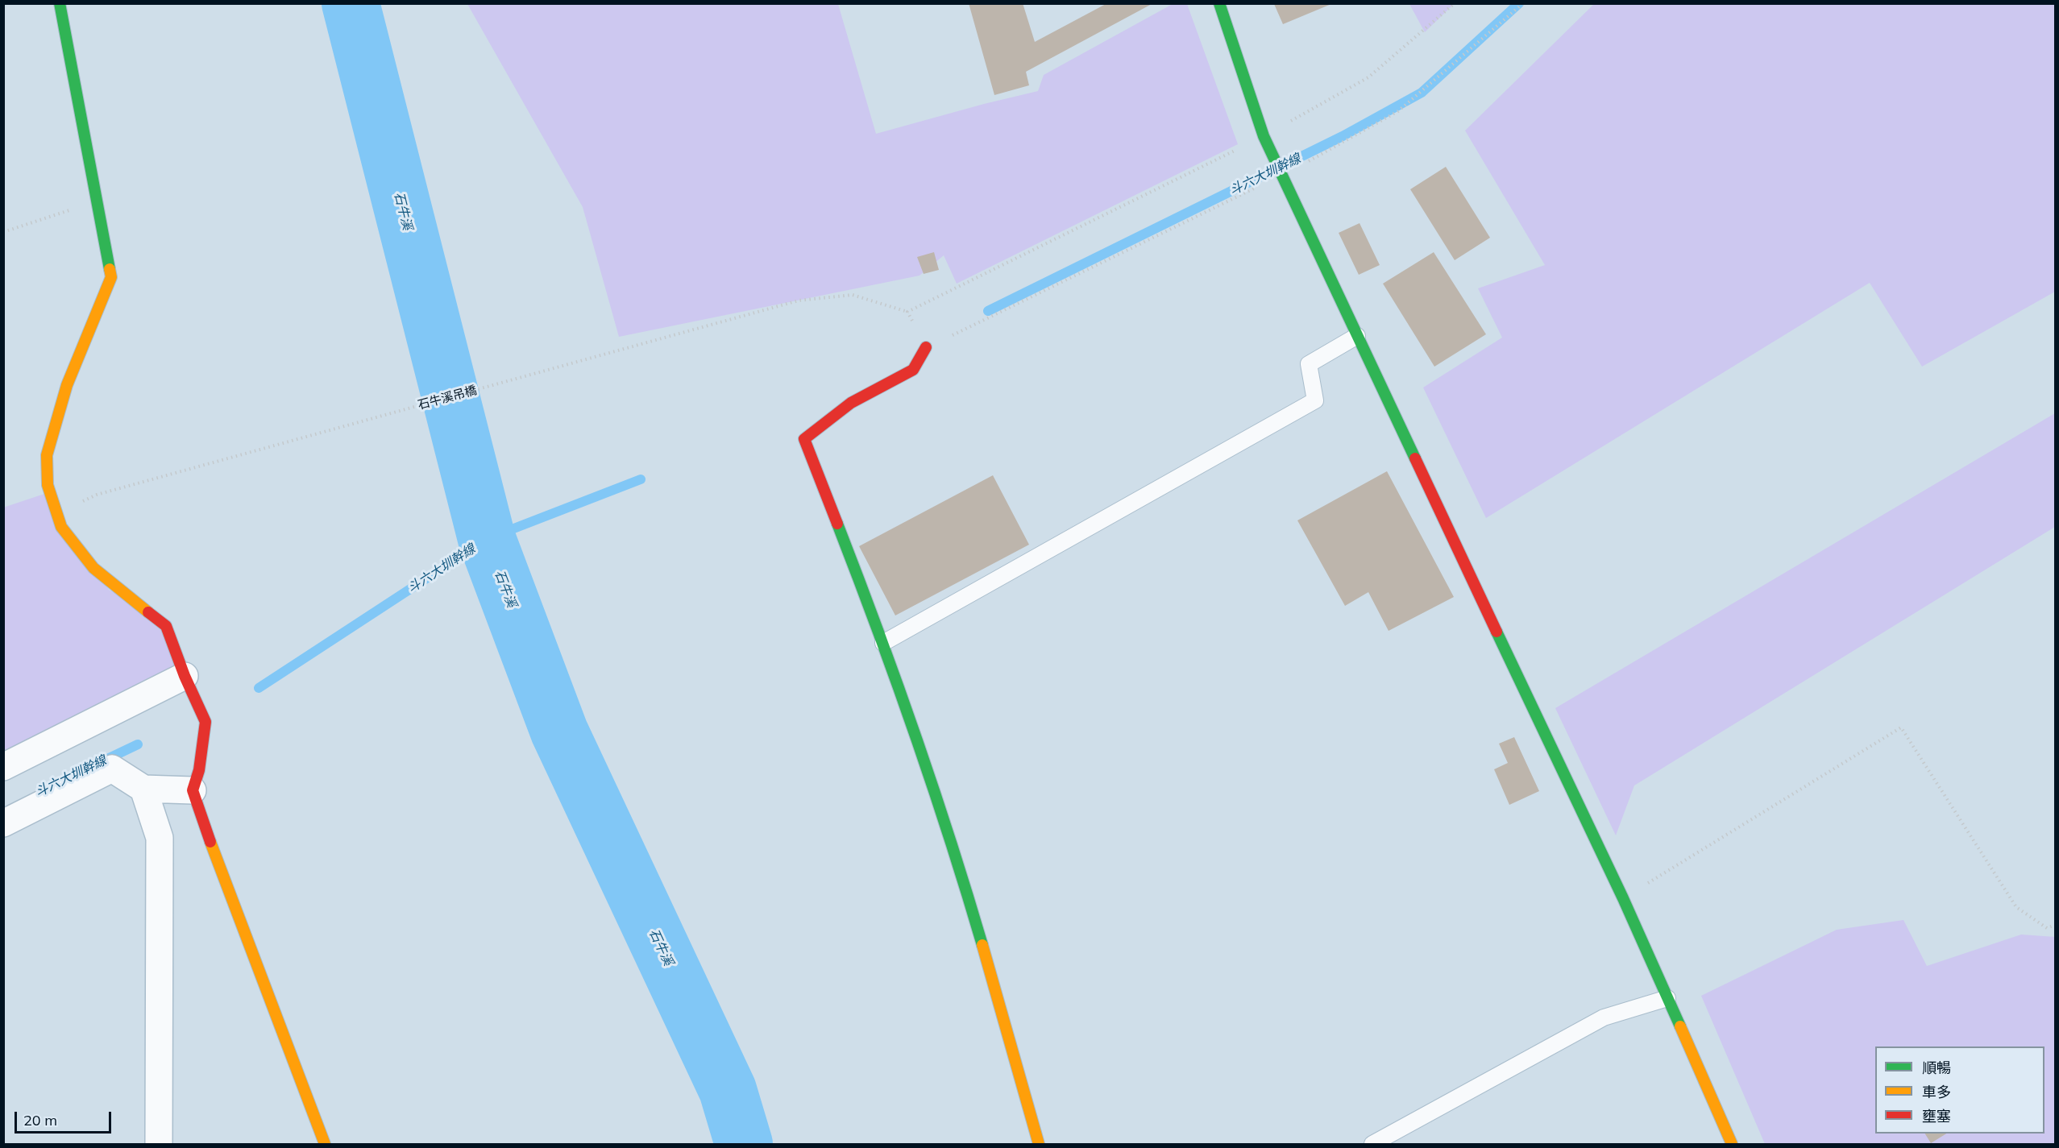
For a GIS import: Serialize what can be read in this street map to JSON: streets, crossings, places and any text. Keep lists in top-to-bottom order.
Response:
{
  "streets": {
    "path": ["石牛溪吊橋"]
  },
  "water": ["斗六大圳幹線", "石牛溪"],
  "legend": ["順暢", "車多", "壅塞"],
  "scale_bar": "20 m"
}
